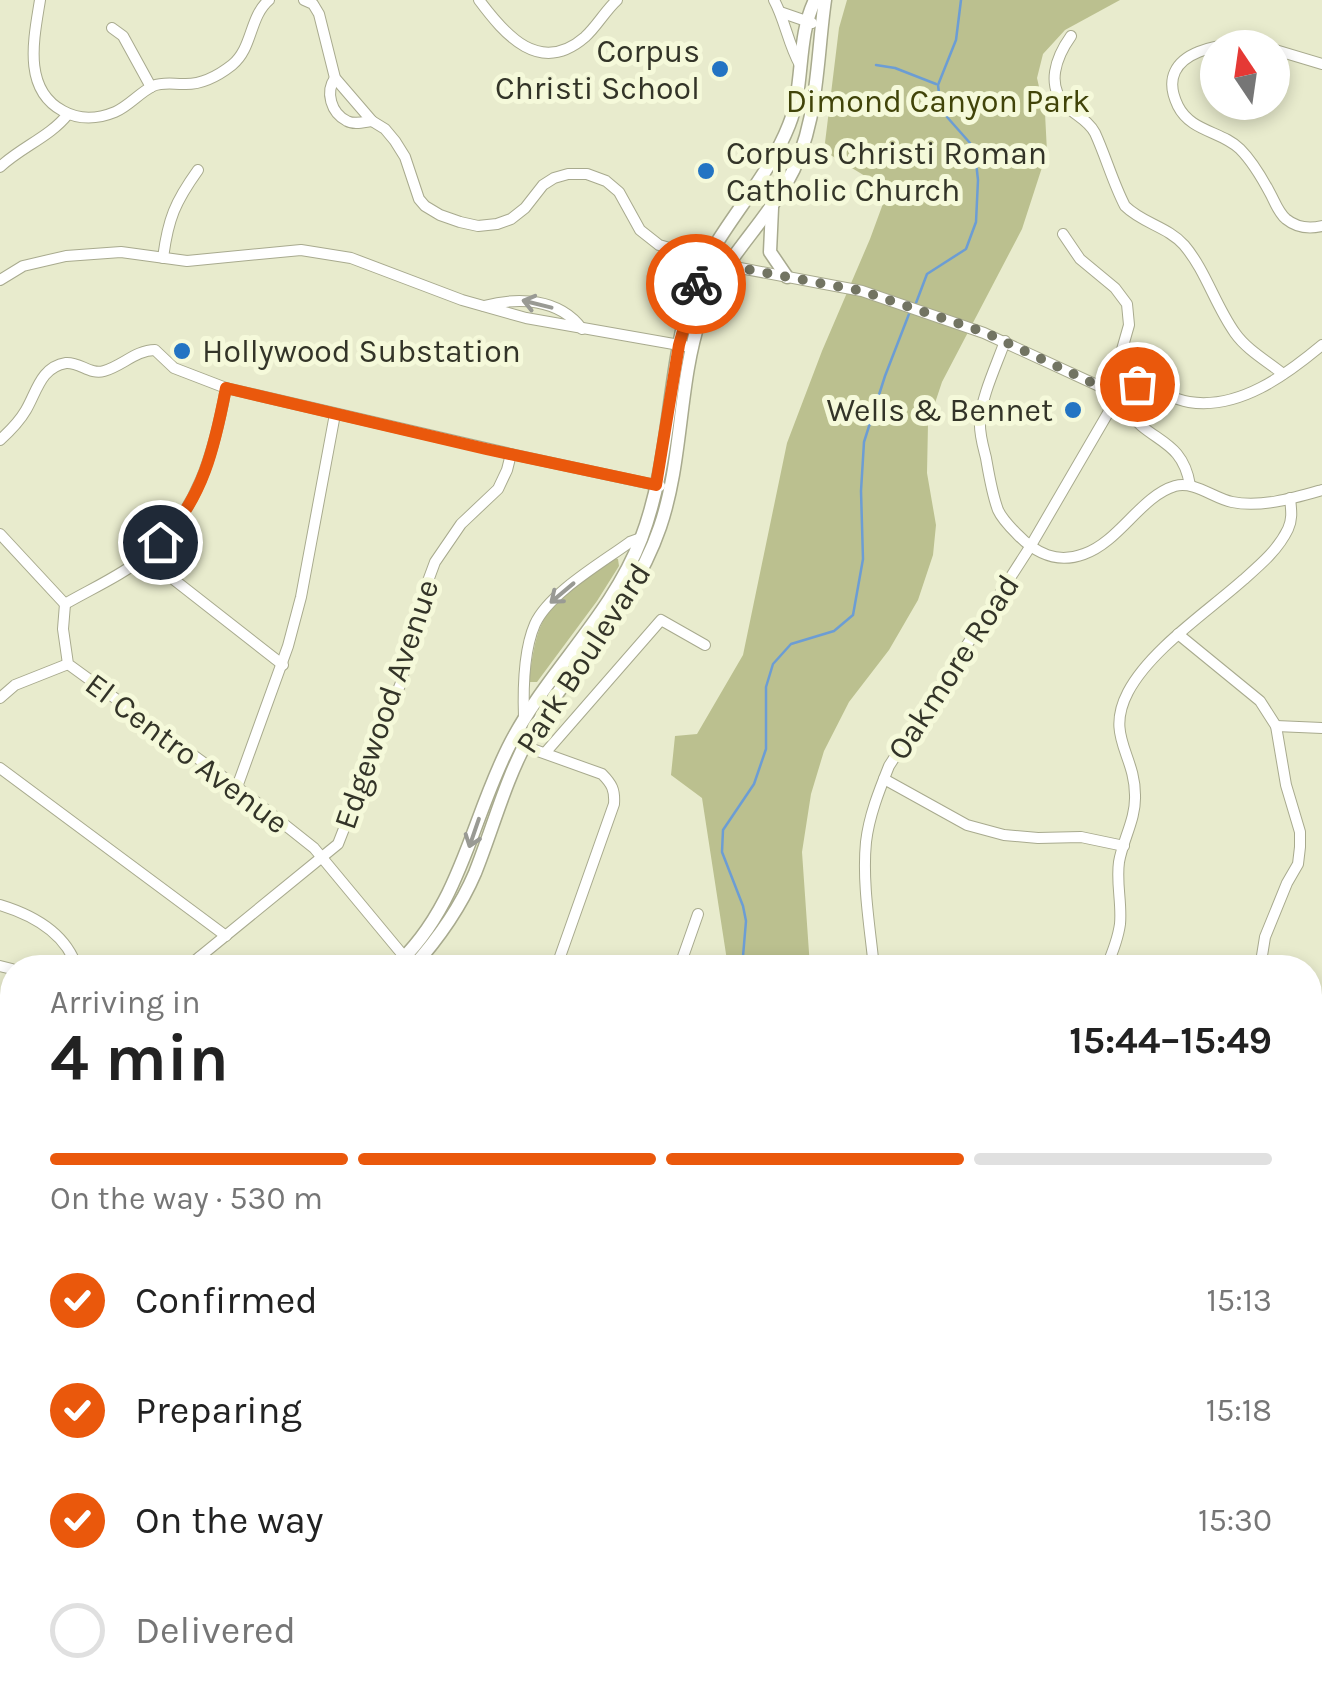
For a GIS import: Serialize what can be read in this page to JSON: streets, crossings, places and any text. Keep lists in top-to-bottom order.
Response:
{
  "streets": {
    "main road": ["Park Boulevard"],
    "street": ["Oakmore Road", "Edgewood Avenue", "El Centro Avenue"]
  },
  "crossings": [
    ["Edgewood Avenue", "El Centro Avenue"]
  ],
  "parks": ["Dimond Canyon Park"],
  "places": [
    "Corpus Christi School",
    "Corpus Christi Roman Catholic Church",
    "Hollywood Substation",
    "Wells & Bennet"
  ],
  "north": "top",
  "page": {
    "heading": ["4 min", "Arriving in", "15:44–15:49"],
    "bar": "On the way · 530 m",
    "list": [
      ["Confirmed", "15:13"],
      ["Preparing", "15:18"],
      ["On the way", "15:30"],
      "Delivered"
    ]
  }
}
